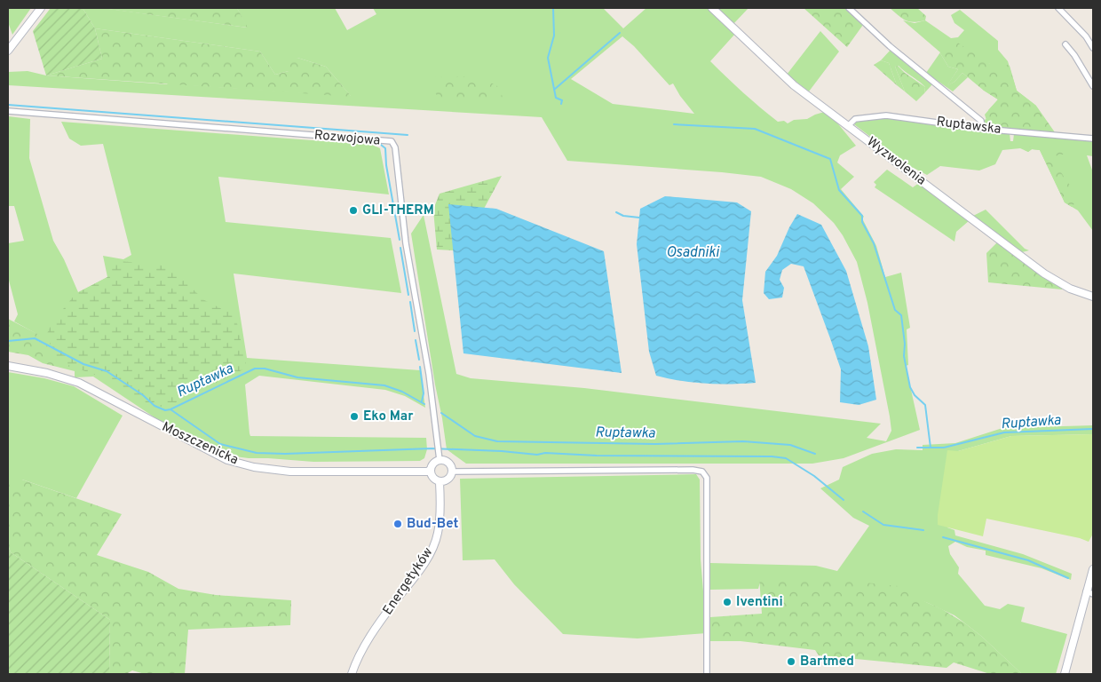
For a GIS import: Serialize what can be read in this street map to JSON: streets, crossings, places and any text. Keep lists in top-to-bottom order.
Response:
{
  "streets": {
    "street": [
      "Ruptawska",
      "Rozwojowa",
      "Wyzwolenia",
      "Moszczenicka",
      "Energetyków"
    ]
  },
  "crossings": [
    ["Ruptawska", "Wyzwolenia"],
    ["Rozwojowa", "Moszczenicka"],
    ["Rozwojowa", "Energetyków"],
    ["Moszczenicka", "Energetyków"]
  ],
  "water": ["Osadniki", "Ruptawka"],
  "places": [
    "GLI-THERM",
    "Eko Mar",
    "Bud-Bet",
    "Iventini",
    "Bartmed"
  ]
}
